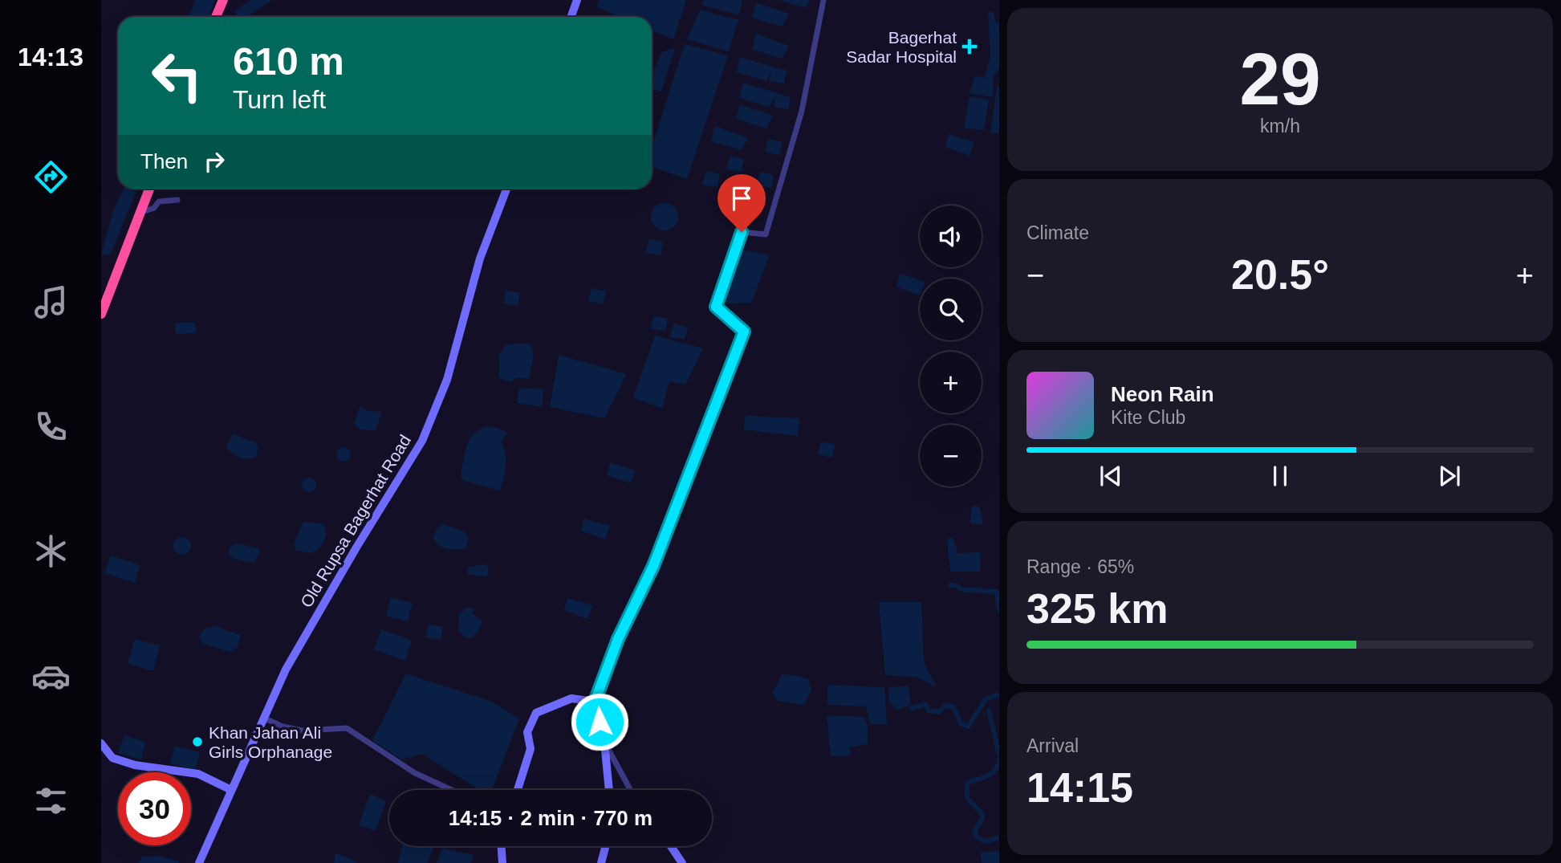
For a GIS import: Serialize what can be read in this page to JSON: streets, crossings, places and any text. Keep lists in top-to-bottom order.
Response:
{
  "streets": {
    "street": ["Old Rupsa Bagerhat Road"]
  },
  "places": {
    "health": ["Bagerhat Sadar Hospital"],
    "other": ["Khan Jahan Ali Girls Orphanage"]
  },
  "page": {
    "tabs": "14:13",
    "tile": [
      ["29", "km/h"],
      "Climate",
      ["Range · 65%", "325 km"],
      ["Arrival", "14:15"]
    ],
    "turn": ["610 m", "Turn left"],
    "then": "Then",
    "map_buttons": ["+", "−"],
    "heat": ["−", "20.5°", "+"],
    "song": ["Neon Rain", "Kite Club"],
    "limit": "30",
    "trip": "14:15 · 2 min · 770 m"
  }
}
